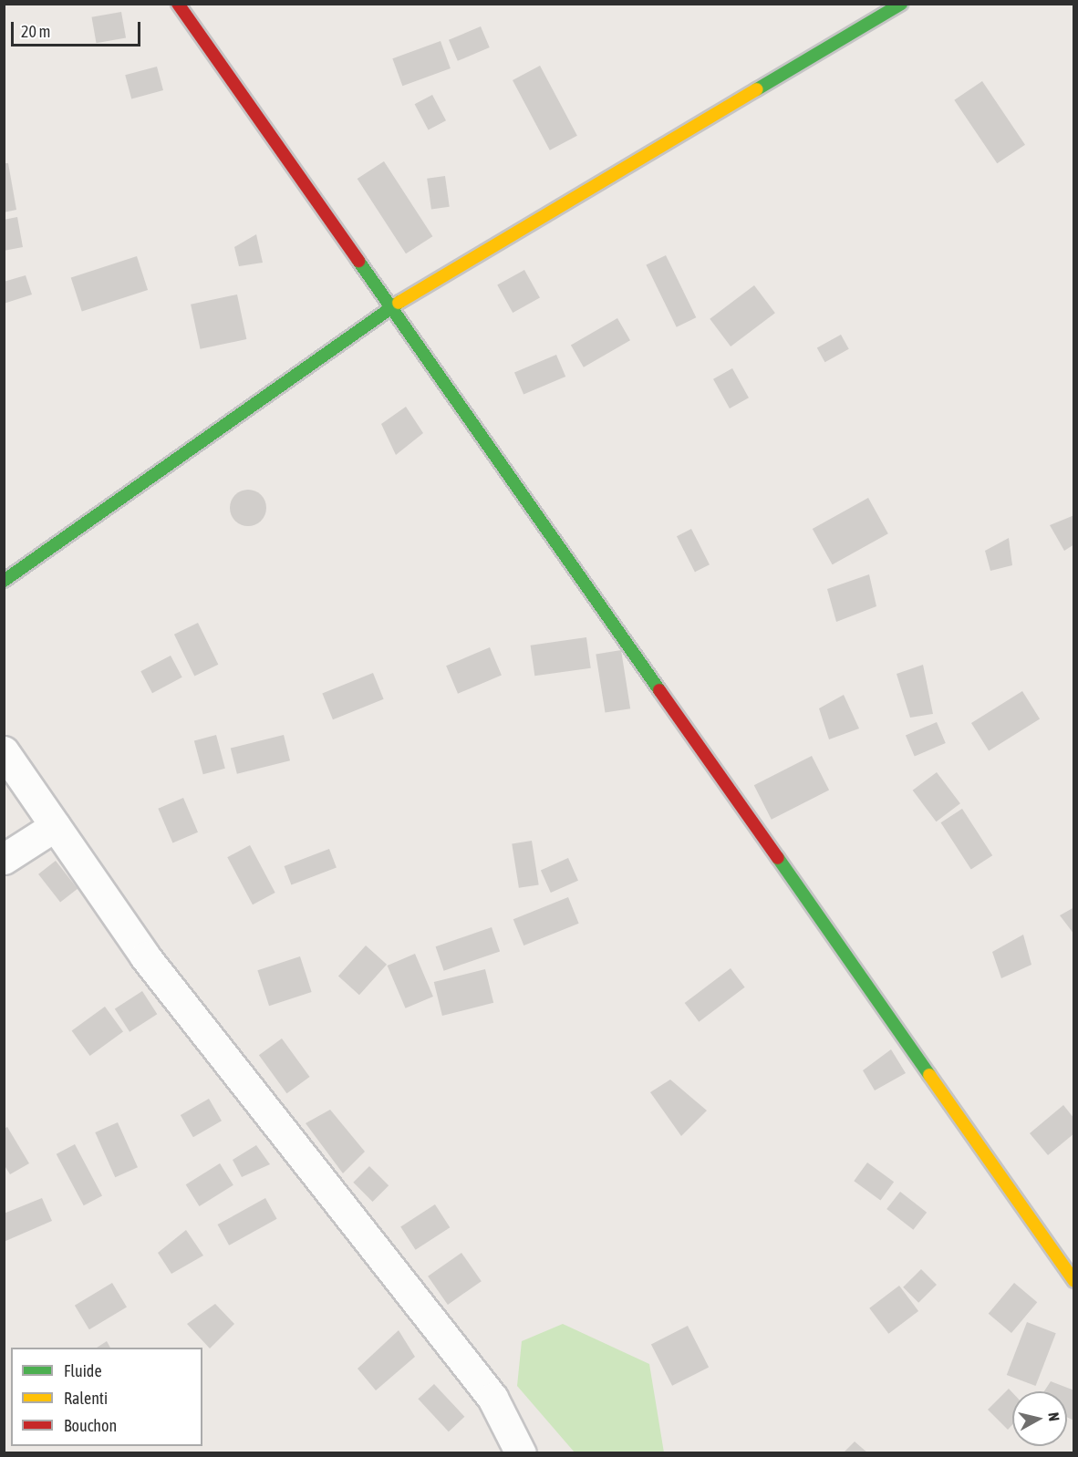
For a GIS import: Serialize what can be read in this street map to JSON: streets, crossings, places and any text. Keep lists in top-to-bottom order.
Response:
{
  "legend": ["Fluide", "Ralenti", "Bouchon"],
  "scale_bar": "20 m",
  "north": "right"
}
